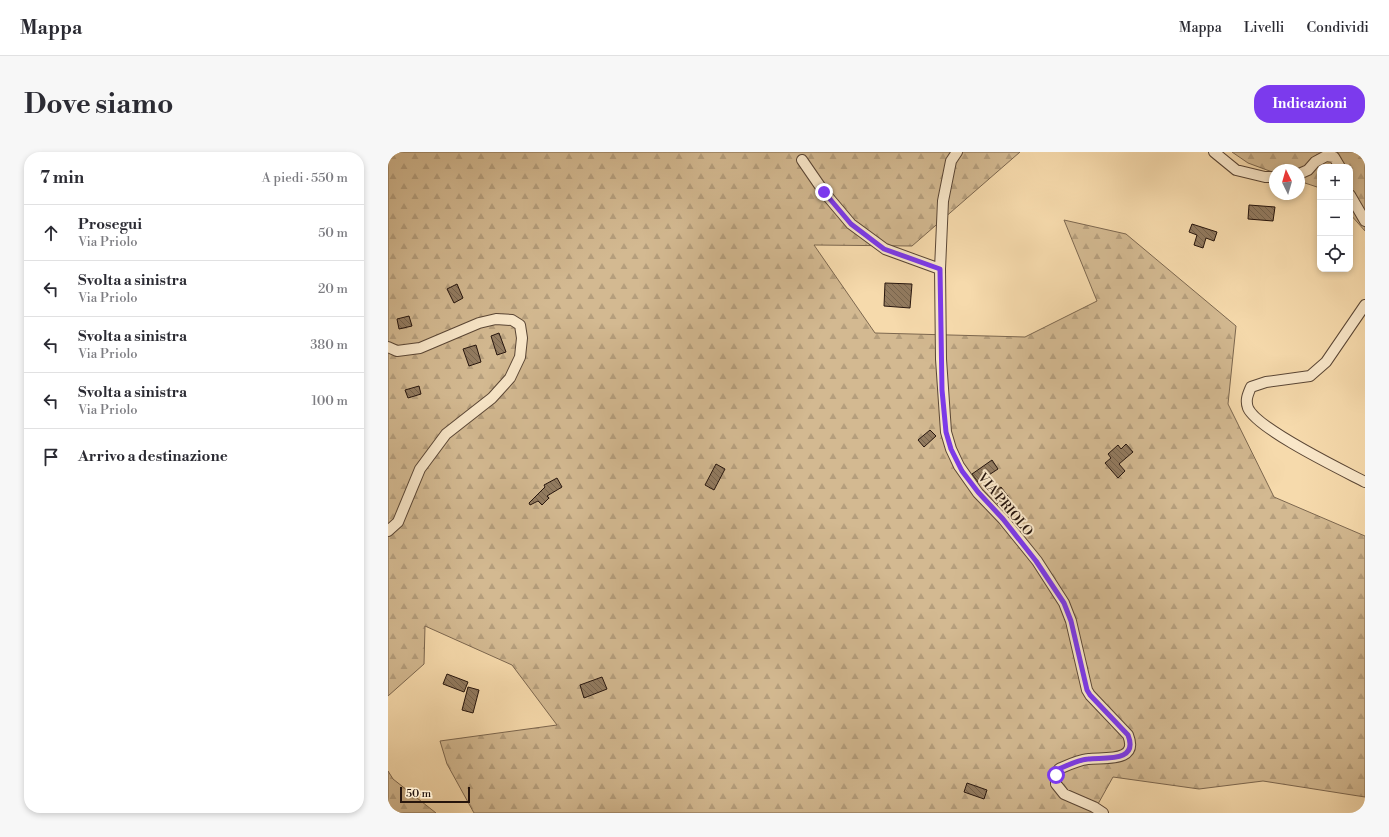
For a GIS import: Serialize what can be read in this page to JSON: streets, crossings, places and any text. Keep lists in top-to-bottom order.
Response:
{
  "streets": {
    "street": ["VIA PRIOLO"]
  },
  "scale_bar": "50 m",
  "north": "top",
  "page": {
    "header": "Mappa",
    "nav": ["Mappa", "Livelli", "Condividi"],
    "buttons": "Indicazioni",
    "title": "Dove siamo",
    "heading": ["7 min", "A piedi · 550 m"],
    "map_buttons": ["+", "−"],
    "list": [
      ["Prosegui", "Via Priolo", "50 m"],
      ["Svolta a sinistra", "Via Priolo", "20 m"],
      ["Svolta a sinistra", "Via Priolo", "380 m"],
      ["Svolta a sinistra", "Via Priolo", "100 m"],
      "Arrivo a destinazione"
    ],
    "scale": "50 m"
  }
}
